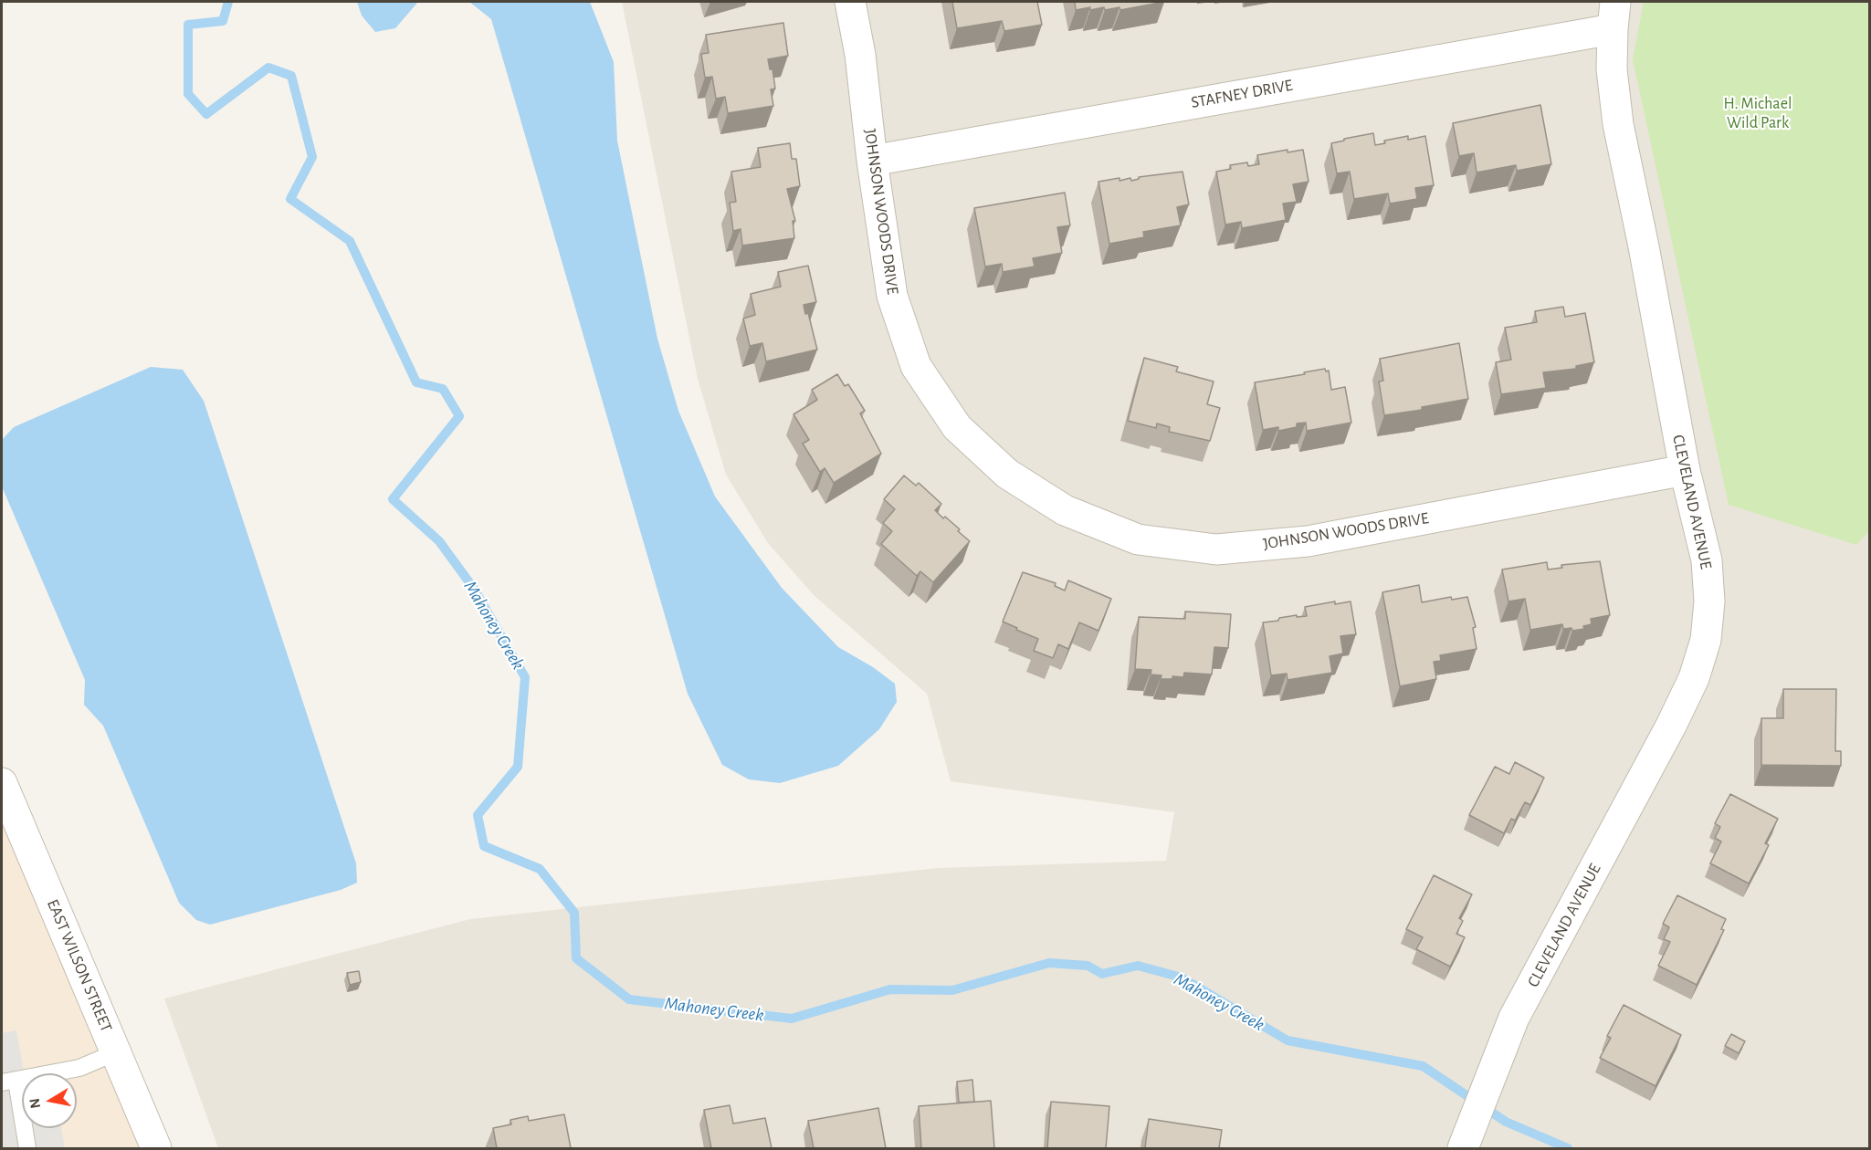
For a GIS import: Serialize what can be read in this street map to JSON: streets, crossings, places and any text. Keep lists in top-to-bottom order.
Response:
{
  "streets": {
    "street": [
      "STAFNEY DRIVE",
      "JOHNSON WOODS DRIVE",
      "CLEVELAND AVENUE",
      "EAST WILSON STREET"
    ]
  },
  "crossings": [
    ["STAFNEY DRIVE", "JOHNSON WOODS DRIVE"],
    ["STAFNEY DRIVE", "CLEVELAND AVENUE"],
    ["JOHNSON WOODS DRIVE", "CLEVELAND AVENUE"]
  ],
  "water": ["Mahoney Creek"],
  "parks": ["H. Michael Wild Park"],
  "north": "left"
}
